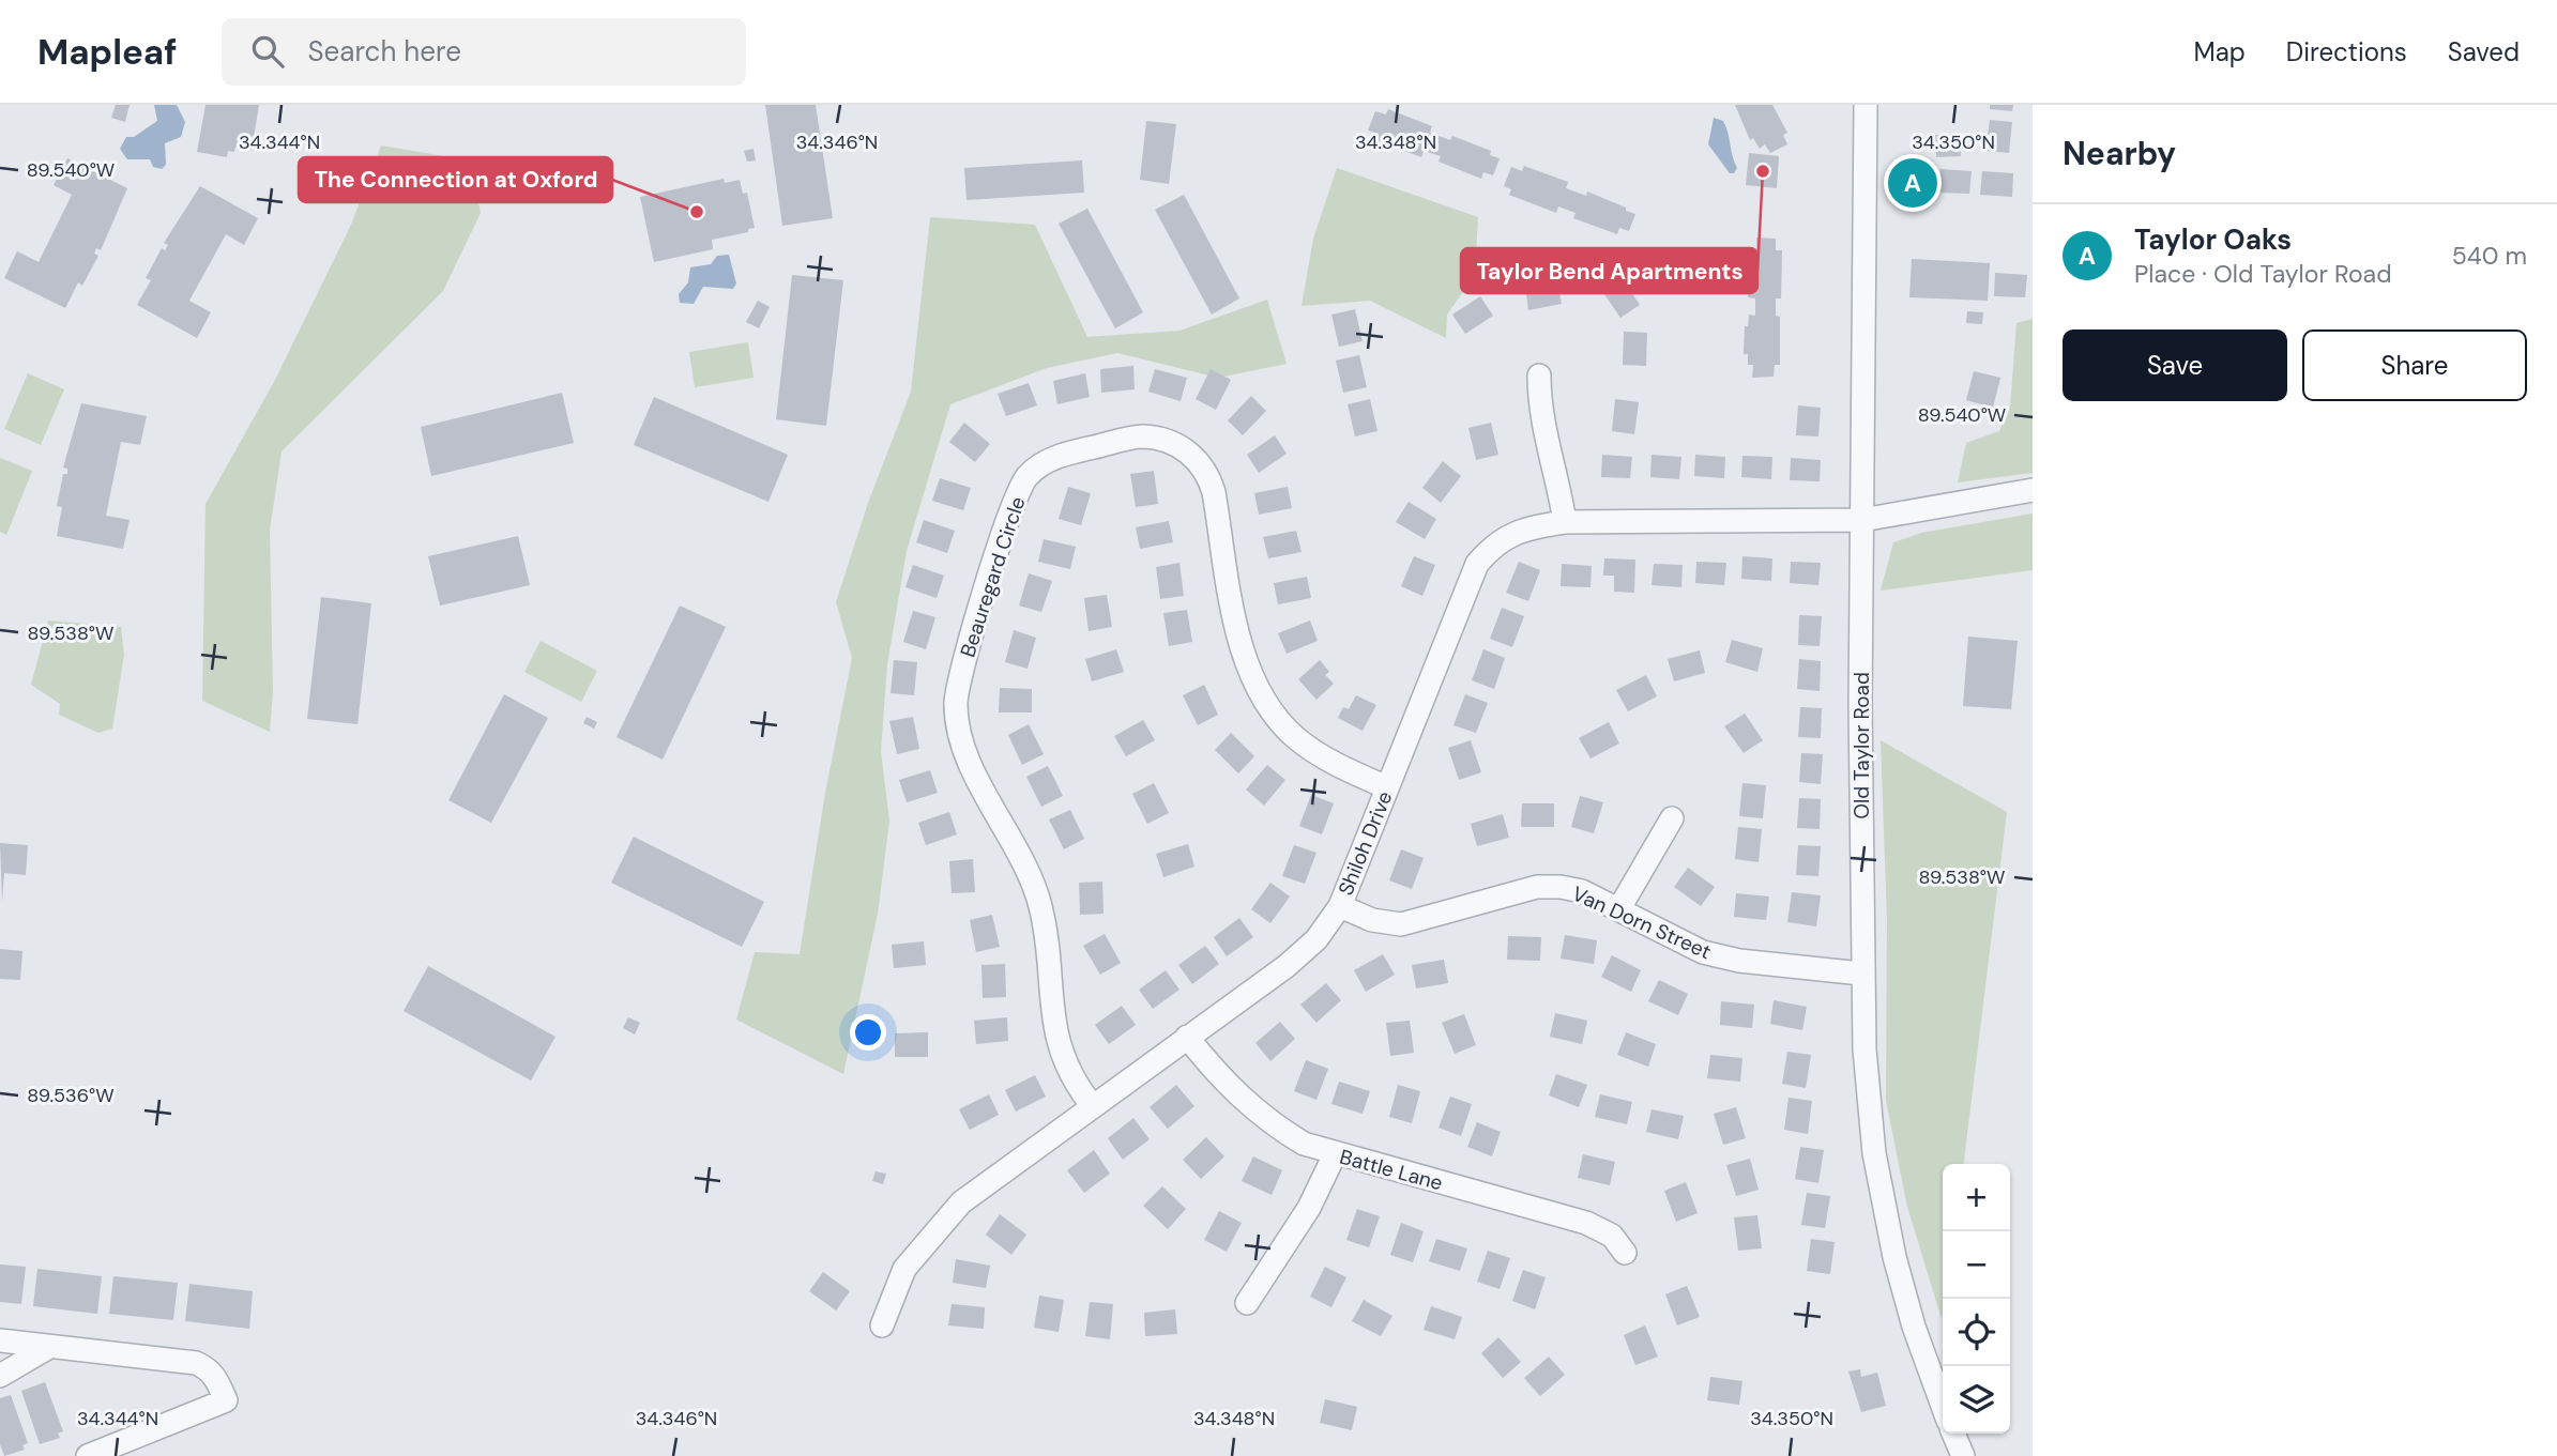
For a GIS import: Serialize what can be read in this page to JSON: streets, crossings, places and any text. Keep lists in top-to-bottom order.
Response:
{
  "streets": {
    "street": [
      "Beauregard Circle",
      "Old Taylor Road",
      "Shiloh Drive",
      "Van Dorn Street",
      "Battle Lane"
    ]
  },
  "crossings": [
    ["Beauregard Circle", "Shiloh Drive"],
    ["Old Taylor Road", "Shiloh Drive"],
    ["Old Taylor Road", "Van Dorn Street"],
    ["Shiloh Drive", "Van Dorn Street"],
    ["Shiloh Drive", "Battle Lane"]
  ],
  "places": ["Taylor Bend Apartments", "The Connection at Oxford"],
  "page": {
    "header": "Mapleaf",
    "search": "Search here",
    "nav": ["Map", "Directions", "Saved"],
    "heading": "Nearby",
    "pins": "A",
    "list": [
      {
        "mark": "A",
        "name": "Taylor Oaks",
        "note": "Place · Old Taylor Road",
        "value": "540 m"
      }
    ],
    "buttons": ["Save", "Share"],
    "map_buttons": ["+", "−"]
  },
  "coordinates": [
    "34.344°N",
    "34.346°N",
    "34.348°N",
    "34.350°N",
    "89.540°W",
    "89.538°W",
    "89.536°W"
  ]
}
